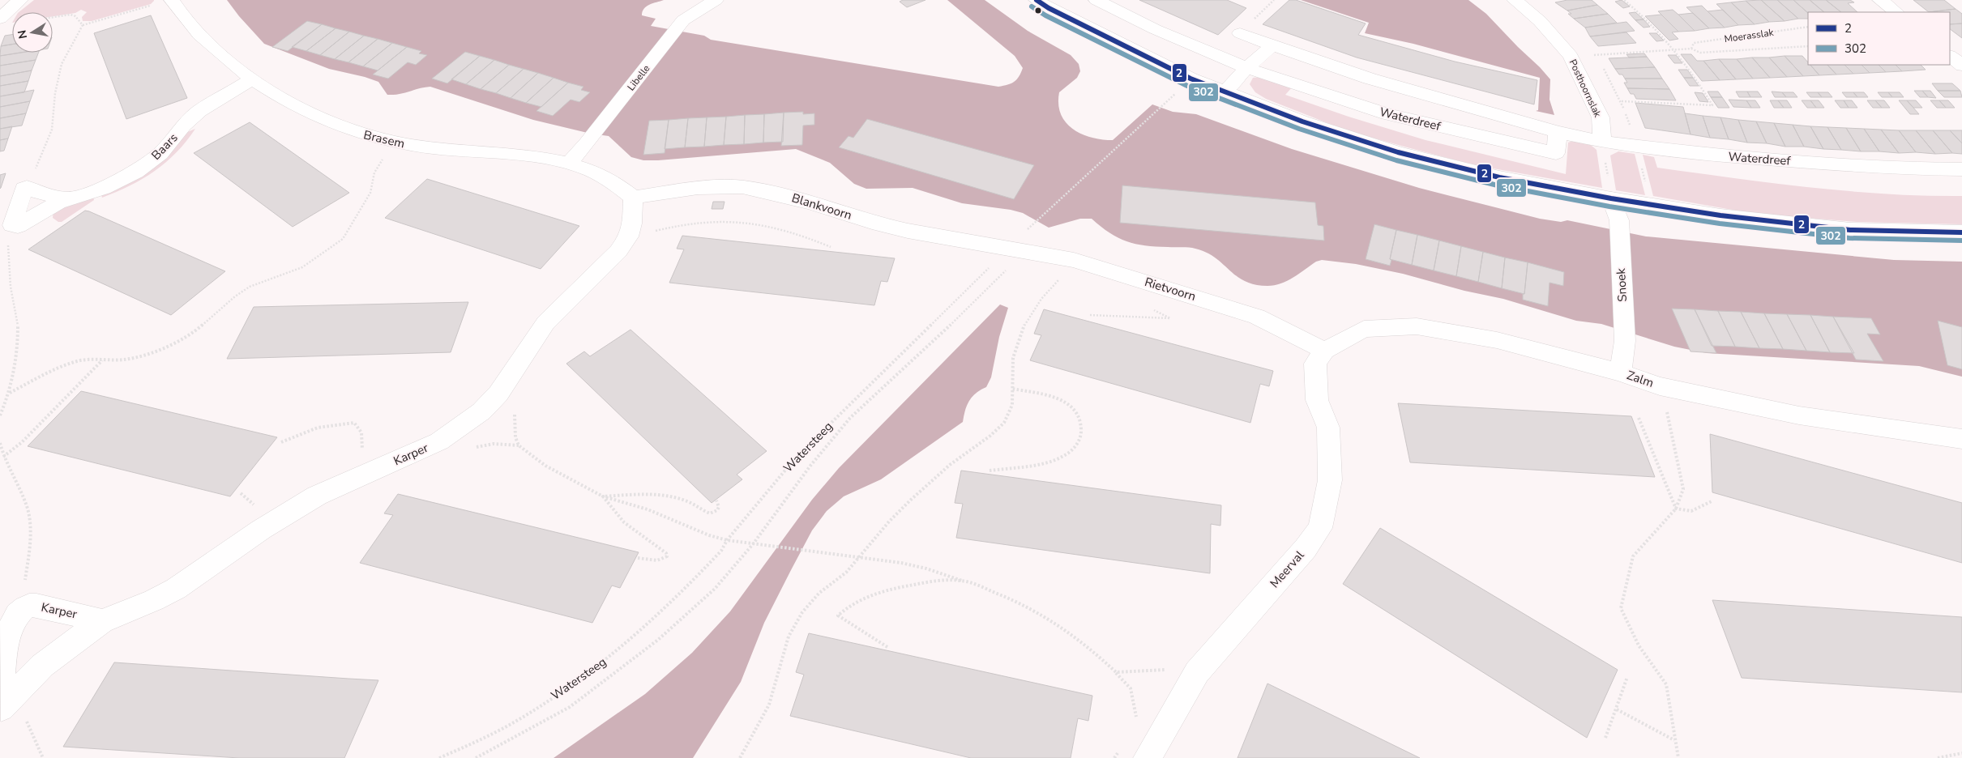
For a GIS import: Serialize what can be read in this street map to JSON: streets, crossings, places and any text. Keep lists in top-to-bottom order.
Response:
{
  "streets": {
    "street": [
      "Libelle",
      "Posthoornslak",
      "Waterdreef",
      "Brasem",
      "Baars",
      "Blankvoorn",
      "Snoek",
      "Rietvoorn",
      "Zalm",
      "Karper",
      "Meerval"
    ],
    "path": ["Moerasslak", "Watersteeg"]
  },
  "crossings": [
    ["Moerasslak", "Posthoornslak"],
    ["Libelle", "Brasem"],
    ["Posthoornslak", "Waterdreef"],
    ["Brasem", "Baars"],
    ["Brasem", "Blankvoorn"],
    ["Brasem", "Karper"],
    ["Blankvoorn", "Rietvoorn"],
    ["Blankvoorn", "Watersteeg"],
    ["Blankvoorn", "Karper"],
    ["Snoek", "Zalm"],
    ["Rietvoorn", "Zalm"],
    ["Rietvoorn", "Watersteeg"],
    ["Rietvoorn", "Meerval"],
    ["Zalm", "Meerval"]
  ],
  "lines": ["transit line 2", "transit line 302"],
  "legend": ["2", "302"],
  "north": "left"
}
